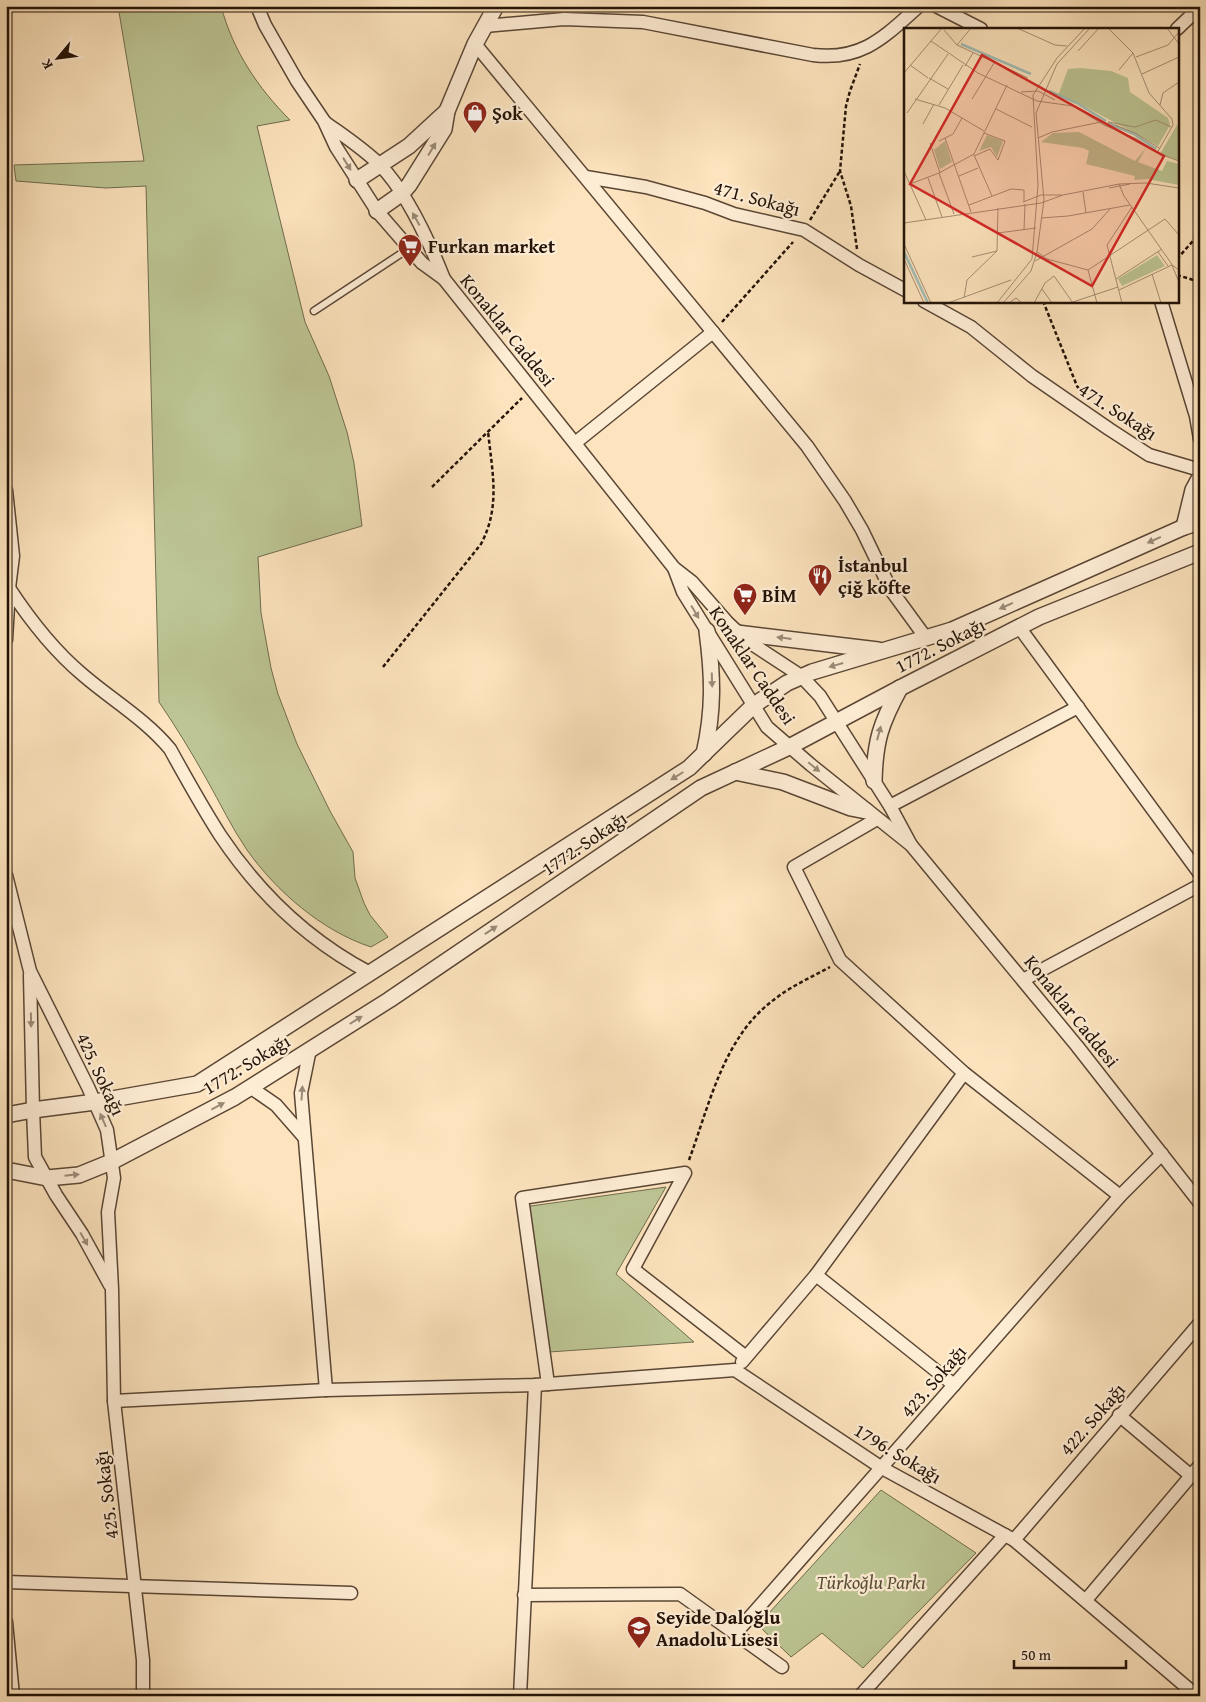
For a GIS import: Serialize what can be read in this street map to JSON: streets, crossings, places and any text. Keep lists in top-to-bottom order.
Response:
{
  "streets": {
    "street": [
      "471. Sokağı",
      "Konaklar Caddesi",
      "1772. Sokağı",
      "425. Sokağı",
      "423. Sokağı",
      "422. Sokağı",
      "1796. Sokağı"
    ]
  },
  "crossings": [
    ["Konaklar Caddesi", "1772. Sokağı"],
    ["Konaklar Caddesi", "423. Sokağı"],
    ["1772. Sokağı", "425. Sokağı"],
    ["423. Sokağı", "1796. Sokağı"],
    ["422. Sokağı", "1796. Sokağı"]
  ],
  "parks": ["Türkoğlu Parkı"],
  "places": {
    "shop": ["Şok"],
    "supermarket": ["Furkan market", "BİM"],
    "restaurant": ["İstanbul çiğ köfte"],
    "school or university": ["Seyide Daloğlu Anadolu Lisesi"]
  },
  "scale_bar": "50 m",
  "north": "bottom left"
}
